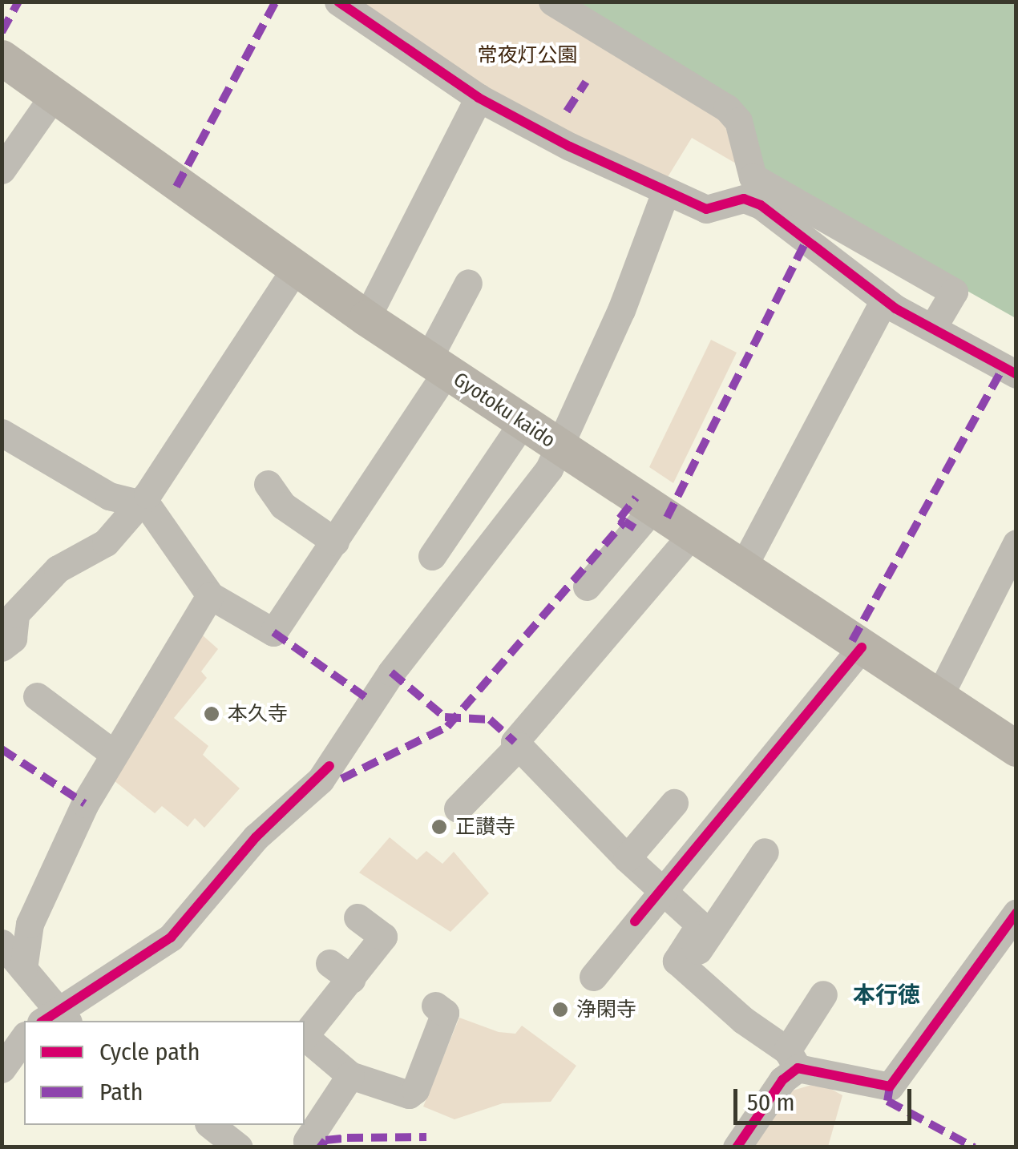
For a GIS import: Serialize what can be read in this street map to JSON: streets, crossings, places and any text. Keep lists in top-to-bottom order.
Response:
{
  "streets": {
    "main road": ["Gyotoku kaido"]
  },
  "districts": ["本行徳"],
  "parks": ["常夜灯公園"],
  "places": ["本久寺", "正讃寺", "浄閑寺"],
  "legend": ["Cycle path", "Path"],
  "scale_bar": "50 m"
}
